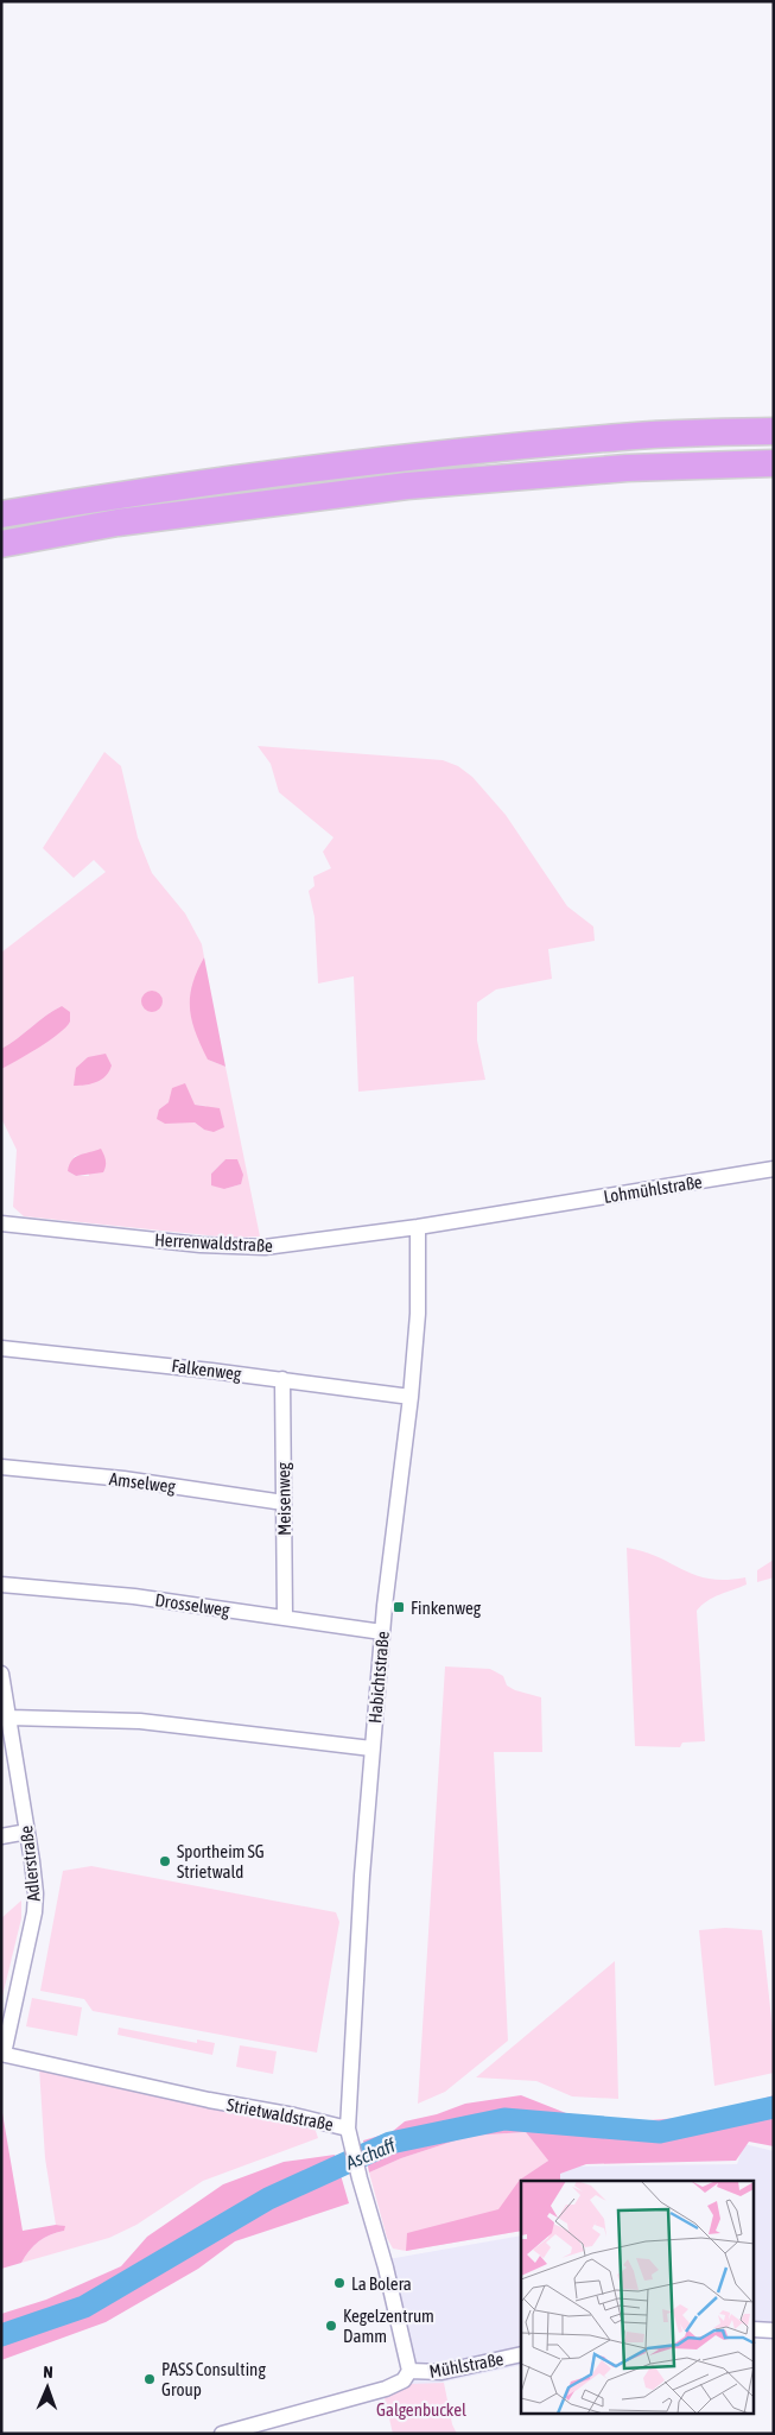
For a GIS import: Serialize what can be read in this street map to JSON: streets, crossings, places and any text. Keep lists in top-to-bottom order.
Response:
{
  "streets": {
    "street": [
      "Lohmühlstraße",
      "Herrenwaldstraße",
      "Falkenweg",
      "Amselweg",
      "Meisenweg",
      "Drosselweg",
      "Habichtstraße",
      "Adlerstraße",
      "Strietwaldstraße",
      "Mühlstraße"
    ]
  },
  "crossings": [
    ["Lohmühlstraße", "Herrenwaldstraße"],
    ["Herrenwaldstraße", "Habichtstraße"],
    ["Falkenweg", "Meisenweg"],
    ["Falkenweg", "Habichtstraße"],
    ["Amselweg", "Meisenweg"],
    ["Meisenweg", "Drosselweg"],
    ["Drosselweg", "Habichtstraße"],
    ["Habichtstraße", "Strietwaldstraße"],
    ["Adlerstraße", "Strietwaldstraße"],
    ["Strietwaldstraße", "Mühlstraße"]
  ],
  "water": ["Aschaff"],
  "parks": ["Galgenbuckel"],
  "places": {
    "transit": ["Finkenweg"],
    "other": [
      "Sportheim SG Strietwald",
      "La Bolera",
      "Kegelzentrum Damm",
      "PASS Consulting Group"
    ]
  },
  "north": "top"
}
